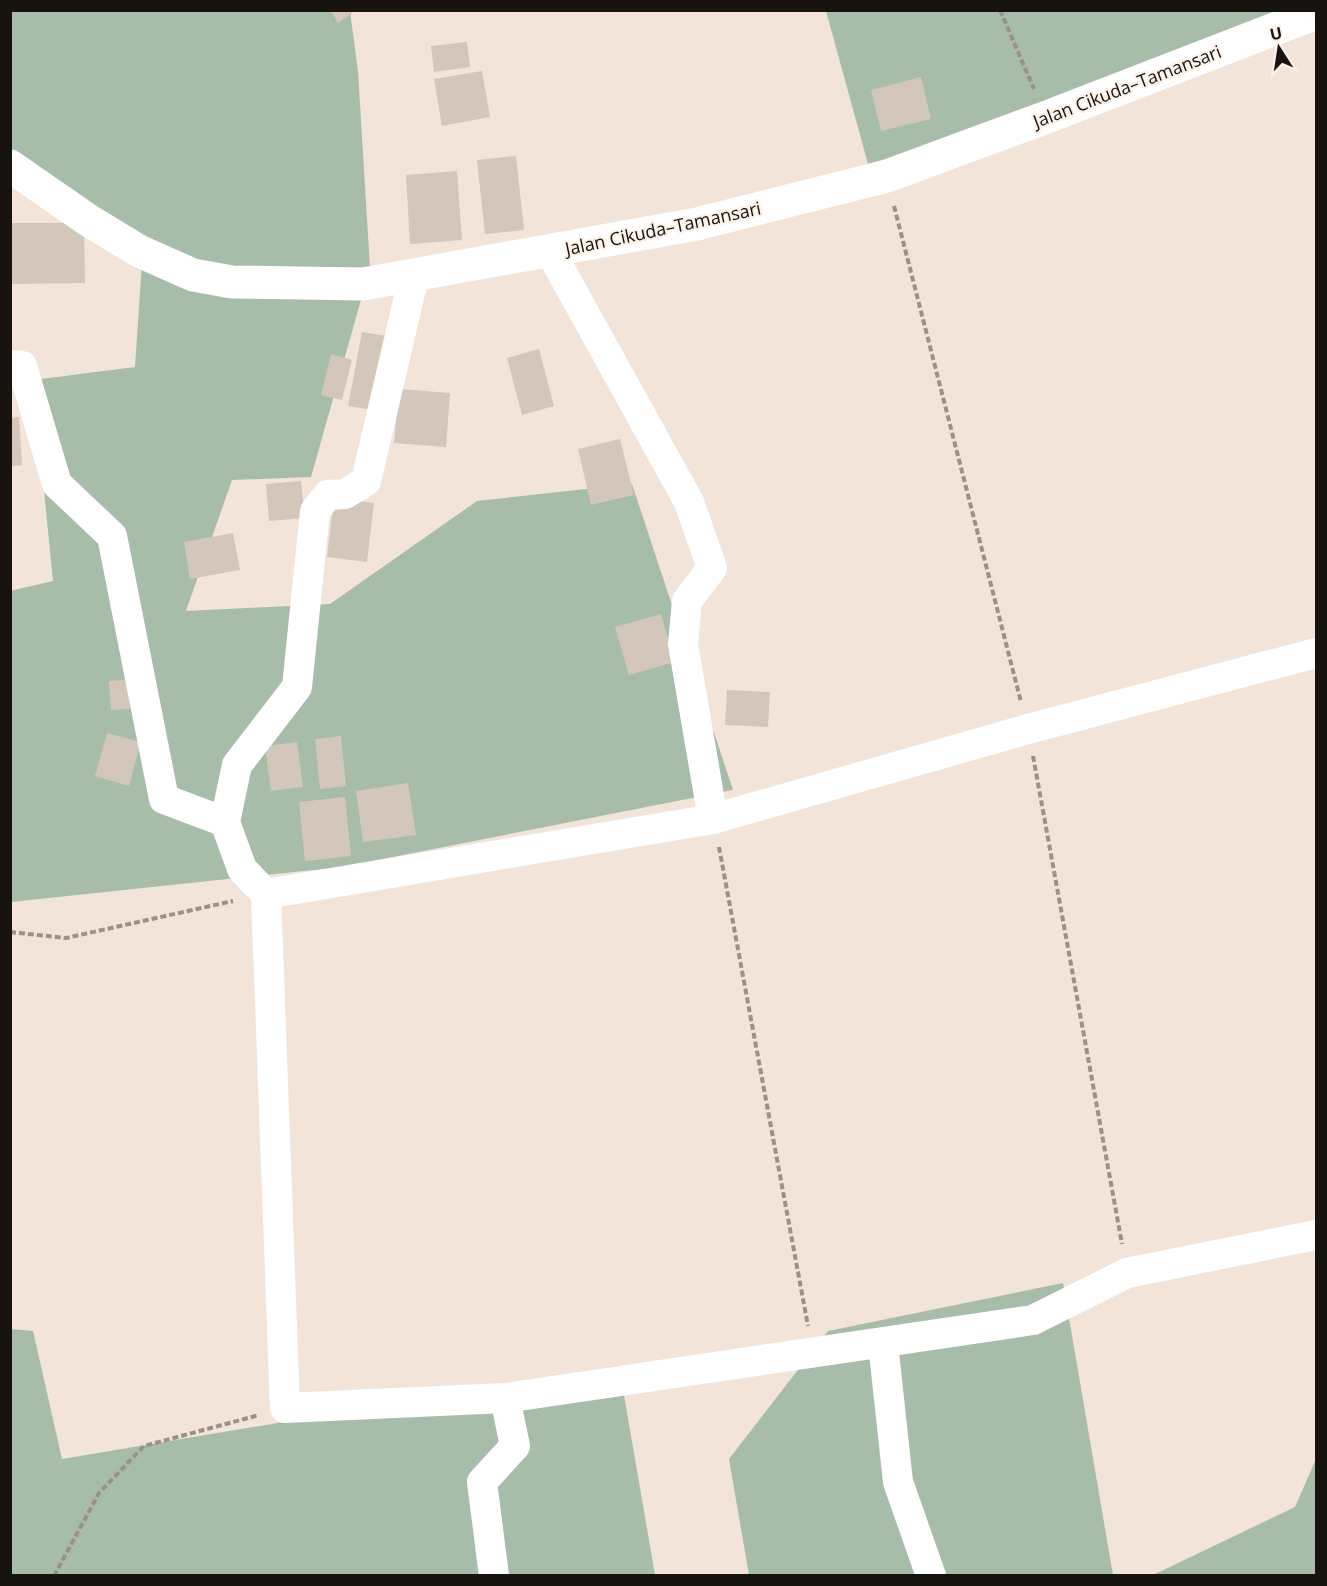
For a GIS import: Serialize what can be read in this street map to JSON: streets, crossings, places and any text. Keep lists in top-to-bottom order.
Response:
{
  "streets": {
    "street": ["Jalan Cikuda–Tamansari"]
  },
  "north": "top"
}
